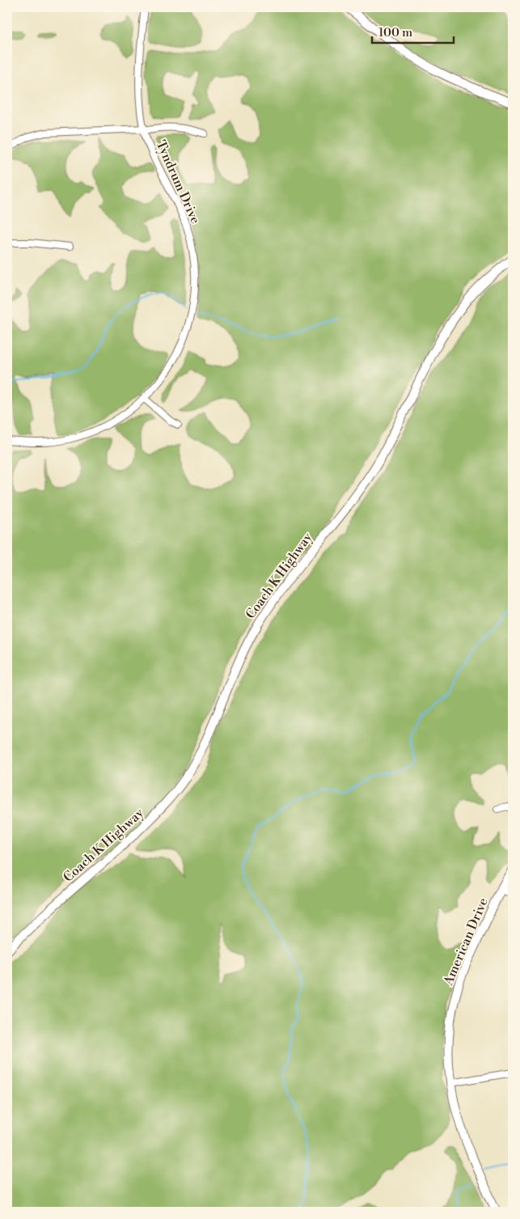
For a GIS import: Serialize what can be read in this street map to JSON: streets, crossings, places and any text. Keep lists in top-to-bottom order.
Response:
{
  "streets": {
    "street": ["Tyndrum Drive", "Coach K Highway", "American Drive"]
  },
  "scale_bar": "100 m"
}
